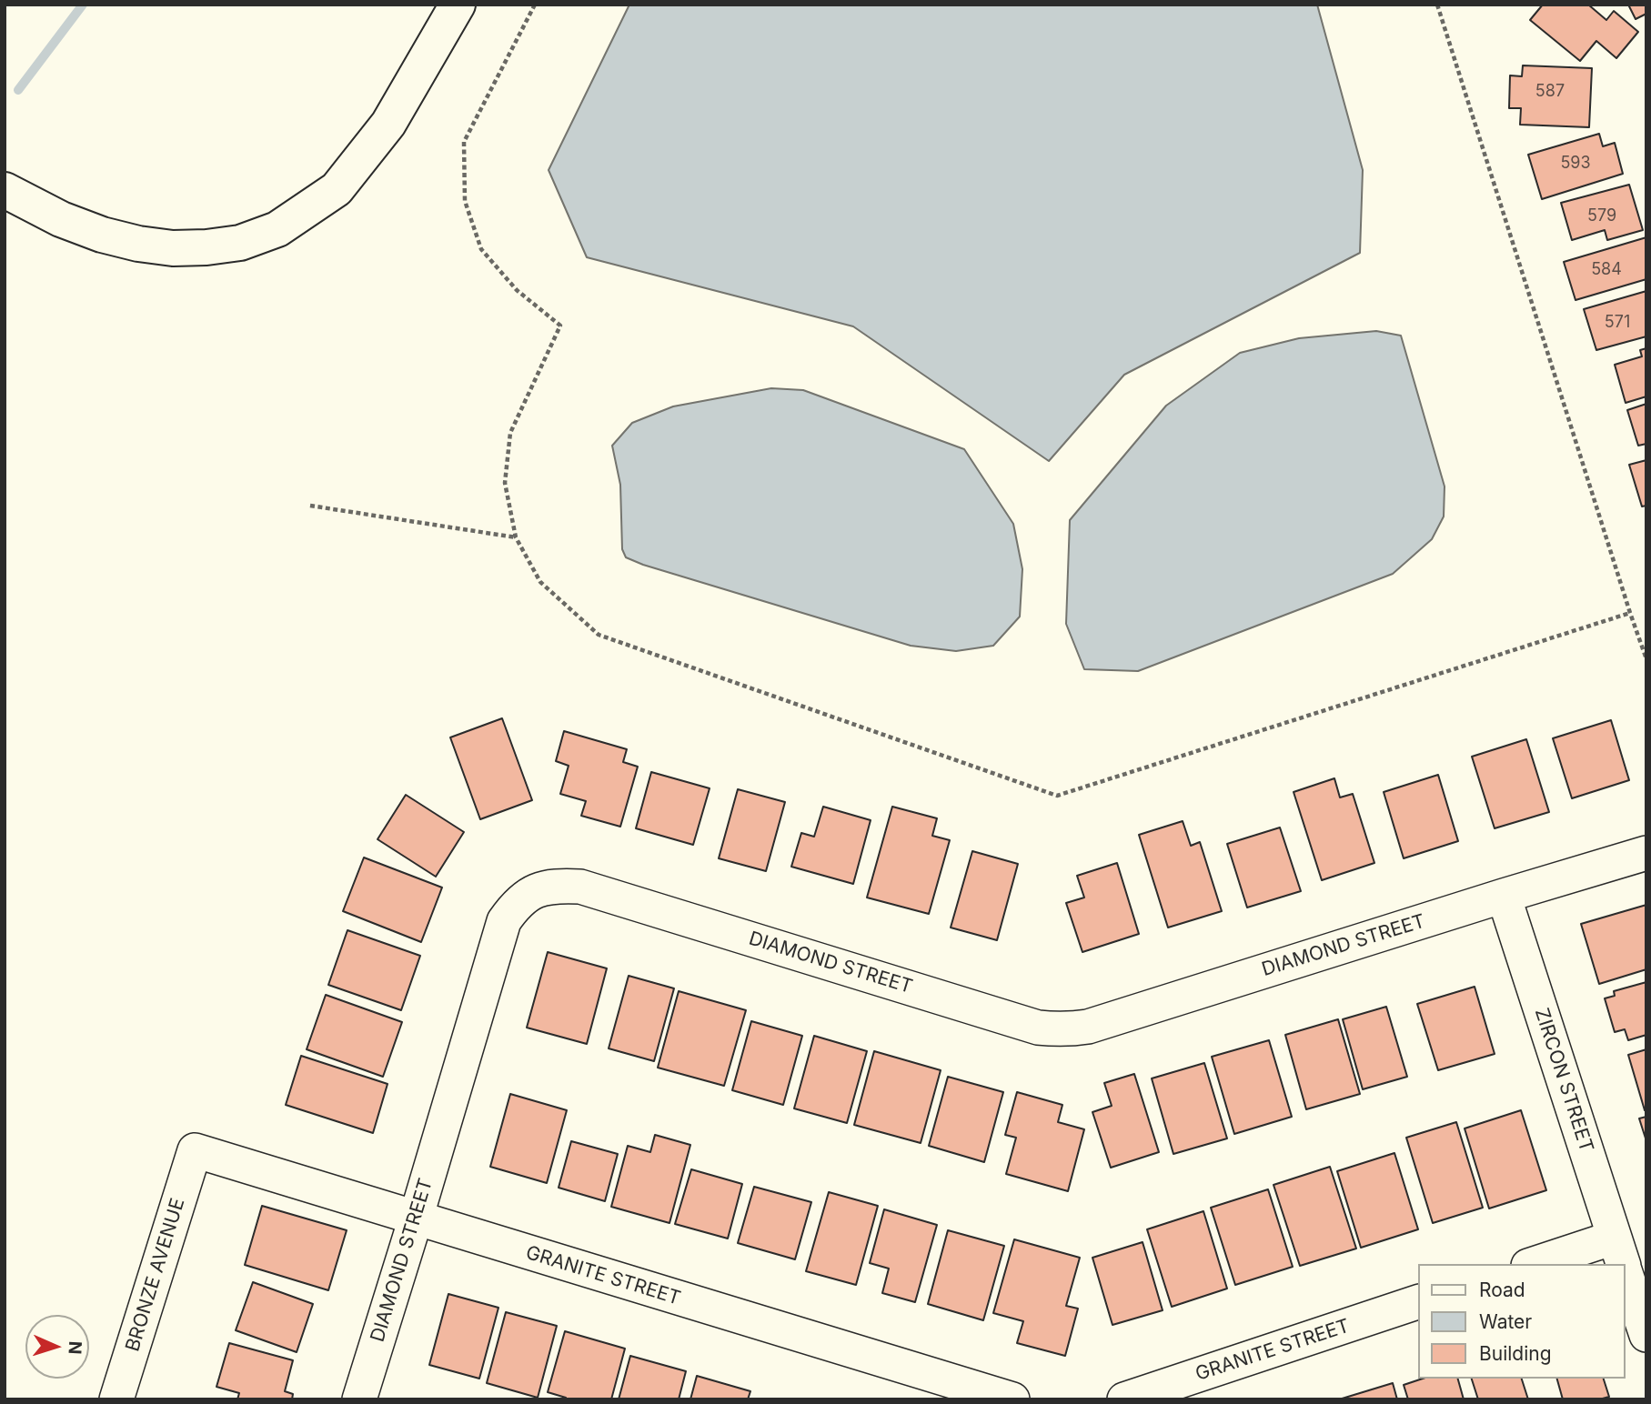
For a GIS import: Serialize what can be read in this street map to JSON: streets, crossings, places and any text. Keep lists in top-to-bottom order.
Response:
{
  "streets": {
    "street": [
      "DIAMOND STREET",
      "ZIRCON STREET",
      "BRONZE AVENUE",
      "GRANITE STREET"
    ]
  },
  "crossings": [
    ["DIAMOND STREET", "ZIRCON STREET"],
    ["DIAMOND STREET", "GRANITE STREET"],
    ["BRONZE AVENUE", "GRANITE STREET"]
  ],
  "house_numbers": [
    "587",
    "593",
    "579",
    "584",
    "571"
  ],
  "legend": ["Road", "Water", "Building"],
  "north": "right"
}
